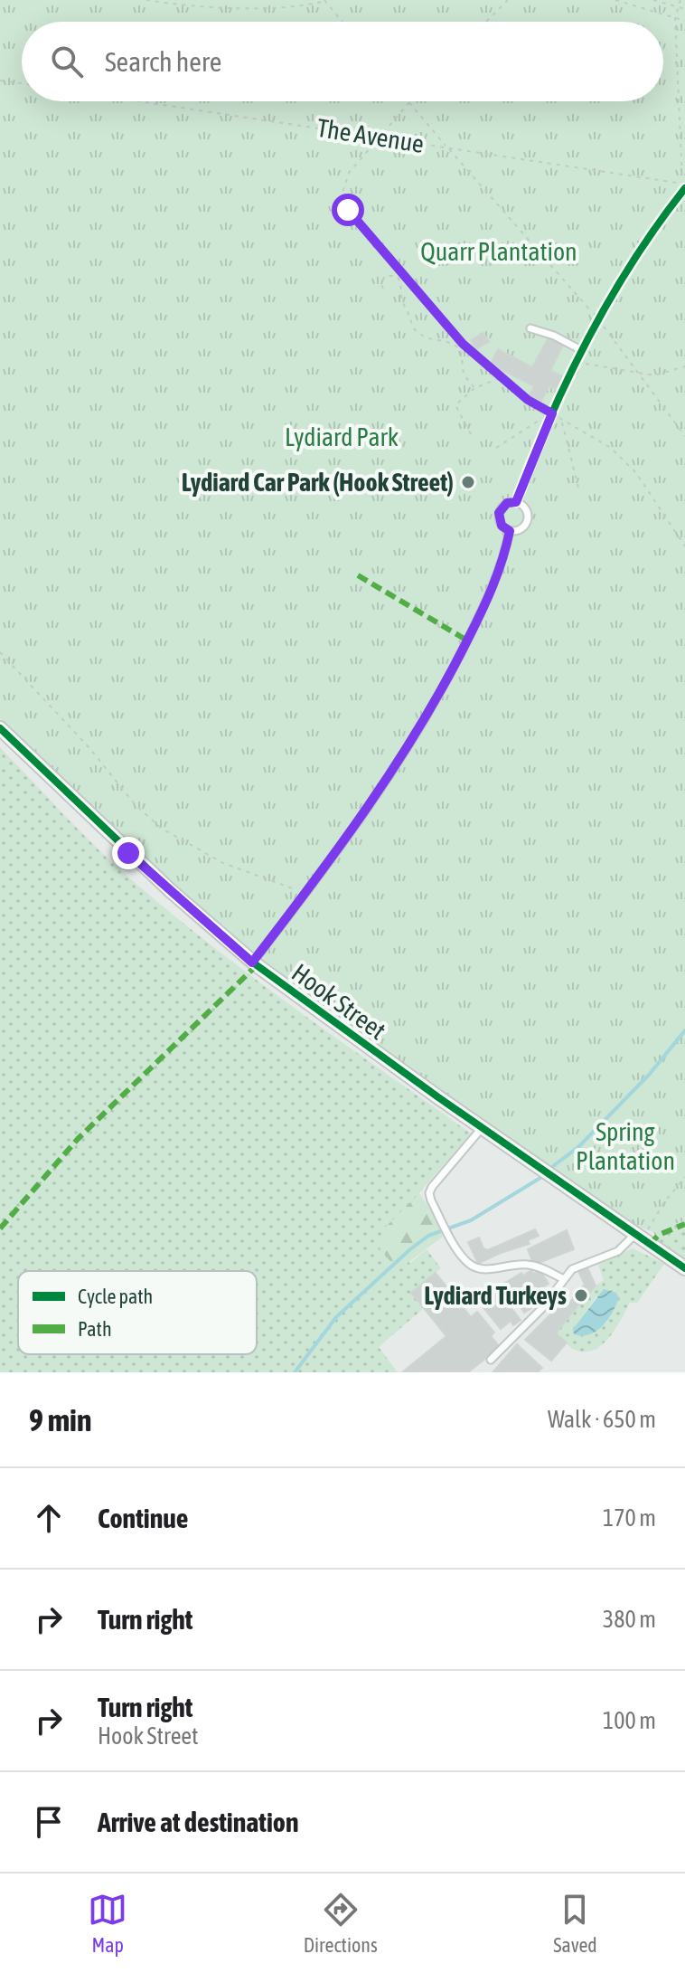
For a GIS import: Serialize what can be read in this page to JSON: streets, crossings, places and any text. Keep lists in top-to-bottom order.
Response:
{
  "streets": {
    "street": ["Hook Street"],
    "path": ["The Avenue"]
  },
  "parks": ["Quarr Plantation", "Lydiard Park", "Spring Plantation"],
  "places": ["Lydiard Car Park (Hook Street)", "Lydiard Turkeys"],
  "legend": ["Cycle path", "Path"],
  "page": {
    "search": "Search here",
    "heading": ["9 min", "Walk · 650 m"],
    "list": [
      ["Continue", "170 m"],
      ["Turn right", "380 m"],
      ["Turn right", "Hook Street", "100 m"],
      "Arrive at destination"
    ],
    "nav": ["Map", "Directions", "Saved"]
  }
}
